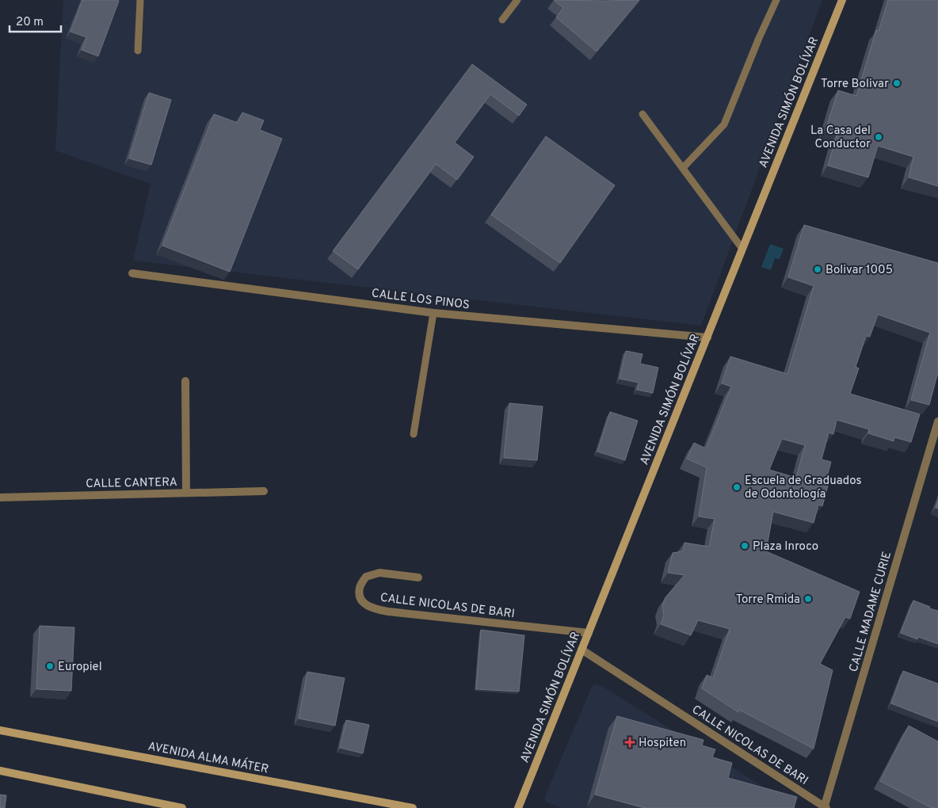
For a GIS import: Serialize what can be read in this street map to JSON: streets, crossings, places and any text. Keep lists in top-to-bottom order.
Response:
{
  "streets": {
    "main road": ["AVENIDA SIMÓN BOLÍVAR", "AVENIDA ALMA MÁTER"],
    "street": [
      "CALLE LOS PINOS",
      "CALLE CANTERA",
      "CALLE NICOLAS DE BARI",
      "CALLE MADAME CURIE"
    ]
  },
  "crossings": [
    ["AVENIDA SIMÓN BOLÍVAR", "CALLE LOS PINOS"],
    ["AVENIDA SIMÓN BOLÍVAR", "CALLE NICOLAS DE BARI"],
    ["CALLE NICOLAS DE BARI", "CALLE MADAME CURIE"]
  ],
  "places": {
    "other": [
      "Torre Bolivar",
      "La Casa del Conductor",
      "Bolivar 1005",
      "Escuela de Graduados de Odontología",
      "Plaza Inroco",
      "Torre Rmida",
      "Europiel"
    ],
    "health": ["Hospiten"]
  },
  "scale_bar": "20 m"
}
